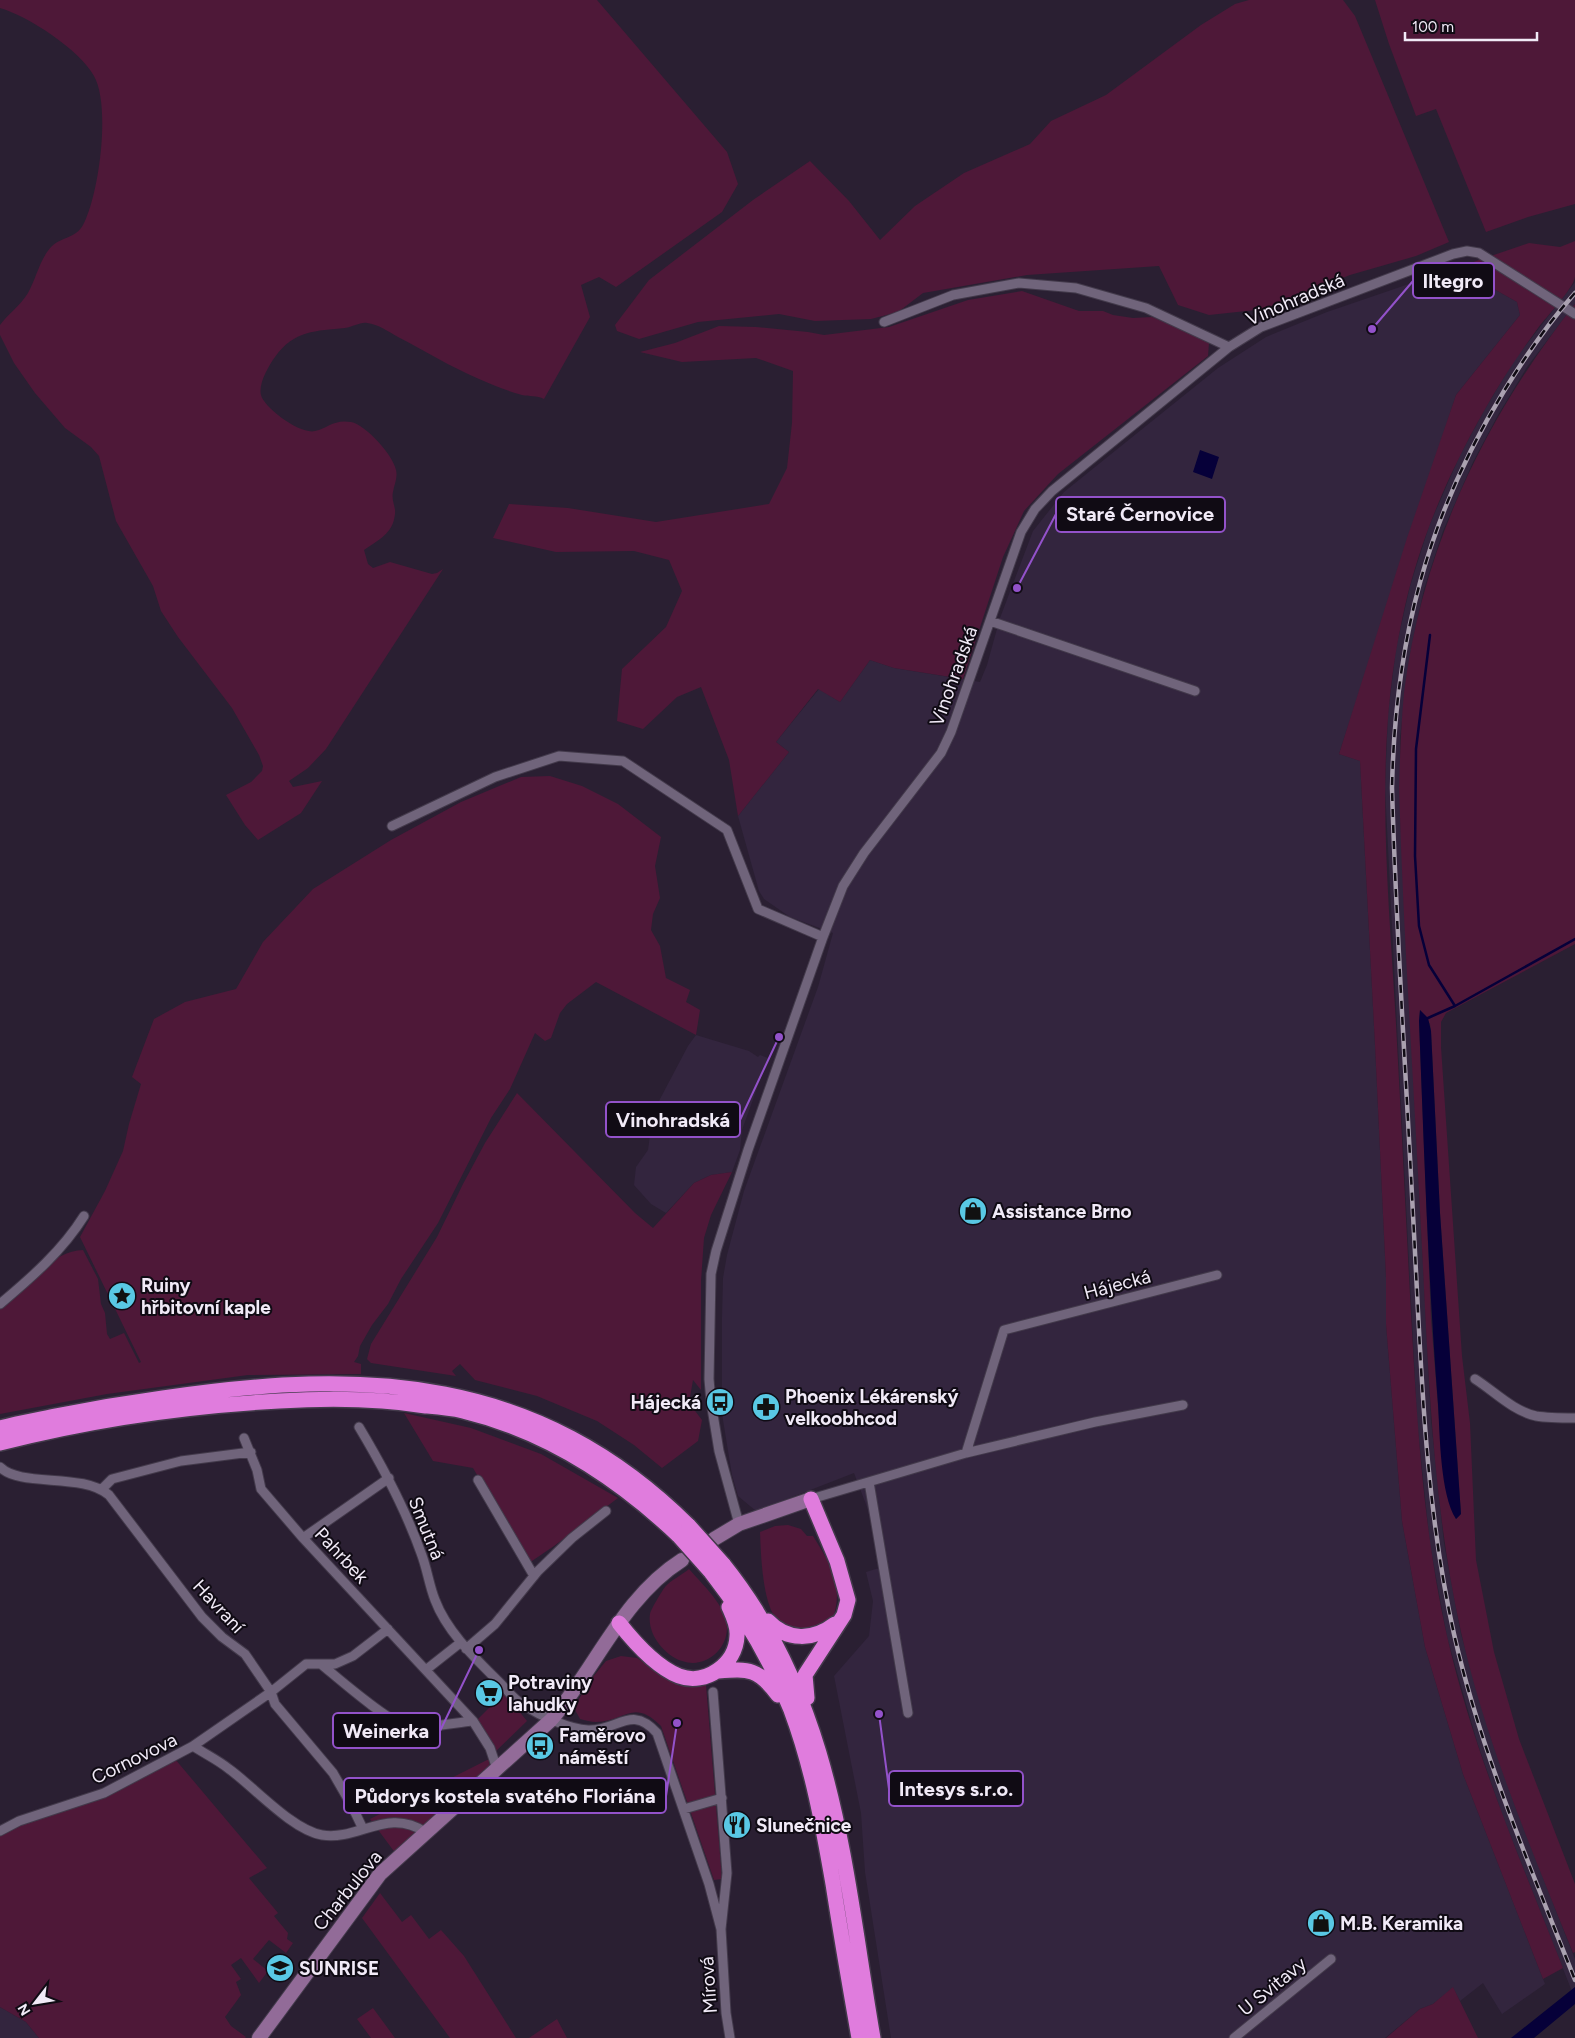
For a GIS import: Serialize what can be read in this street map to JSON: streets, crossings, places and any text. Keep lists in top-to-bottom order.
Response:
{
  "streets": {
    "street": [
      "Vinohradská",
      "Hájecká",
      "Smutná",
      "Pahrbek",
      "Havraní",
      "Cornovova",
      "Charbulova",
      "Mírová",
      "U Svitavy"
    ]
  },
  "crossings": [
    ["Smutná", "Charbulova"],
    ["Pahrbek", "Charbulova"],
    ["Havraní", "Cornovova"]
  ],
  "places": {
    "other": [
      "Iltegro",
      "Staré Černovice",
      "Vinohradská",
      "Weinerka",
      "Intesys s.r.o.",
      "Půdorys kostela svatého Floriána"
    ],
    "shop": ["Assistance Brno", "M.B. Keramika"],
    "place": ["Ruiny hřbitovní kaple"],
    "bus stop": ["Hájecká", "Faměrovo náměstí"],
    "pharmacy": ["Phoenix Lékárenský velkoobhcod"],
    "supermarket": ["Potraviny lahudky"],
    "restaurant": ["Slunečnice"],
    "school or university": ["SUNRISE"]
  },
  "scale_bar": "100 m",
  "north": "bottom left"
}
